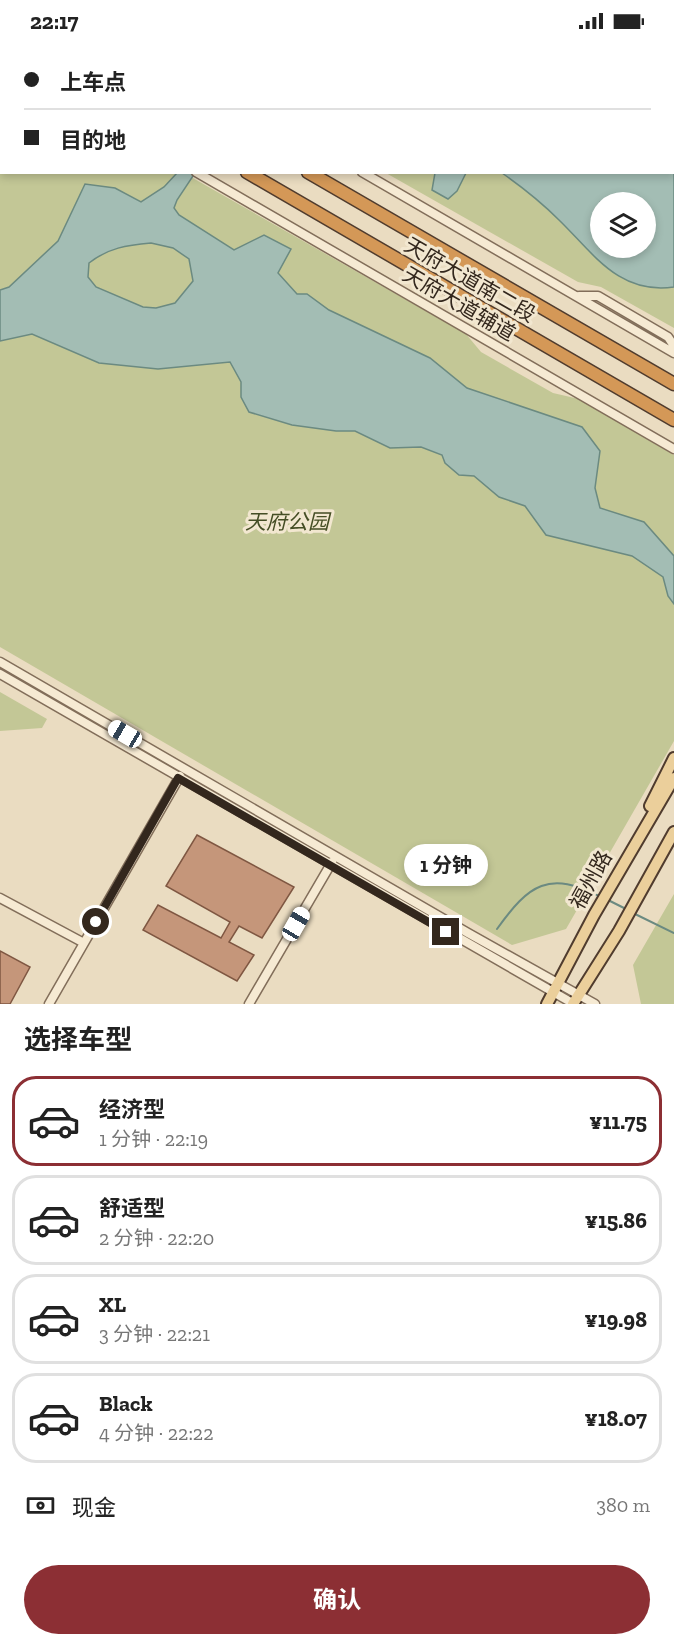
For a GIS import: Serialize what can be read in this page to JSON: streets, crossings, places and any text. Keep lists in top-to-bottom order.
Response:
{
  "streets": {
    "highway": ["天府大道南二段"],
    "main road": ["福州路"],
    "street": ["天府大道辅道"]
  },
  "parks": ["天府公园"],
  "page": {
    "status": "22:17",
    "banner": ["上车点", "目的地"],
    "bubble": "1 分钟",
    "heading": "选择车型",
    "list": [
      {
        "name": "经济型",
        "note": "1 分钟 · 22:19",
        "value": "¥11.75"
      },
      {
        "name": "舒适型",
        "note": "2 分钟 · 22:20",
        "value": "¥15.86"
      },
      {
        "name": "XL",
        "note": "3 分钟 · 22:21",
        "value": "¥19.98"
      },
      {
        "name": "Black",
        "note": "4 分钟 · 22:22",
        "value": "¥18.07"
      }
    ],
    "pay": ["现金", "380 m"],
    "buttons": "确认"
  }
}
